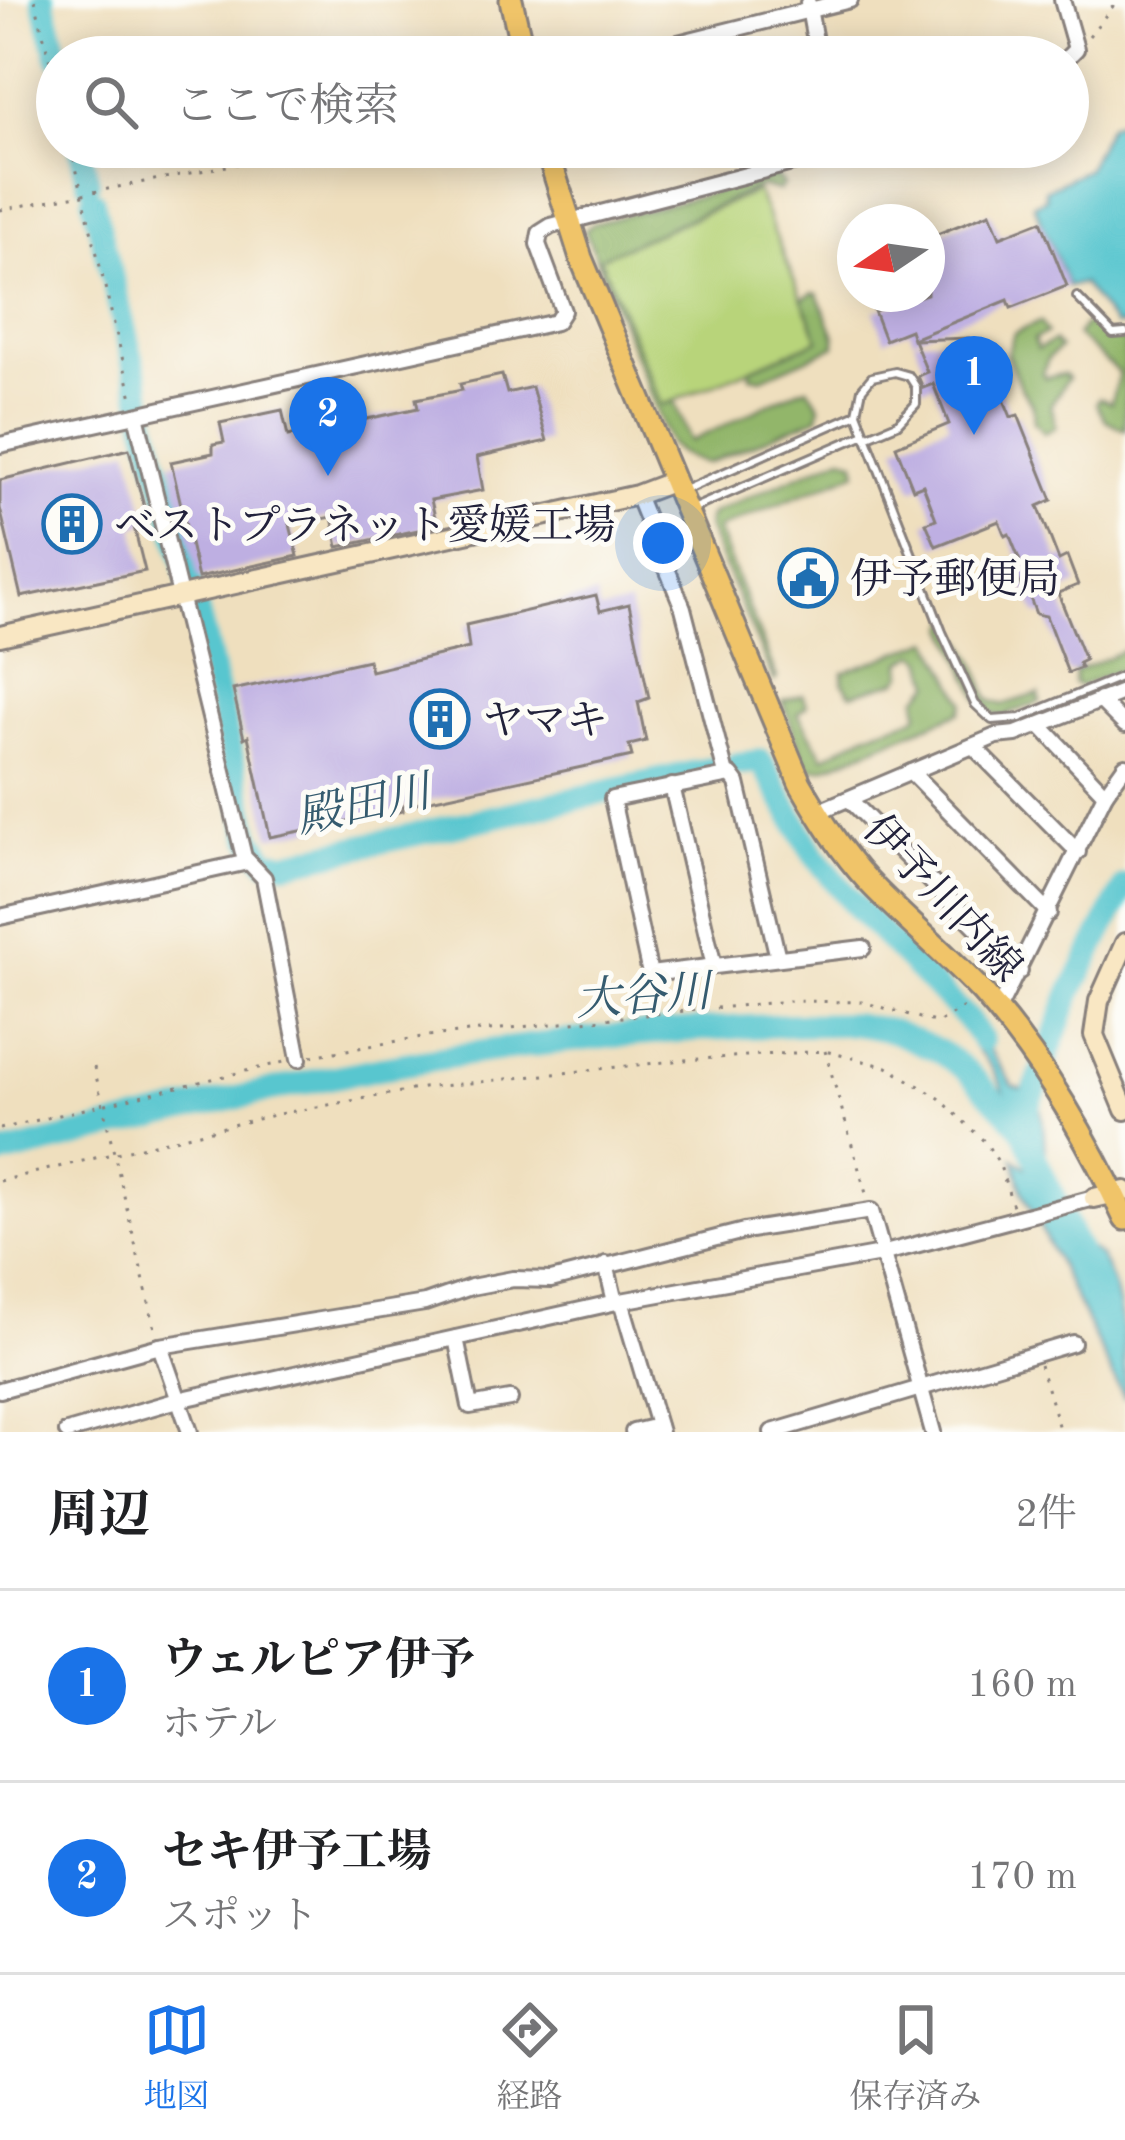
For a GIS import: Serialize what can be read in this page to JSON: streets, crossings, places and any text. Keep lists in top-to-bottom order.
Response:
{
  "streets": {
    "main road": ["伊予川内線"]
  },
  "water": ["殿田川", "大谷川"],
  "places": {
    "building": ["ベストプラネット愛媛工場", "ヤマキ"],
    "public building": ["伊予郵便局"]
  },
  "north": "left",
  "page": {
    "search": "ここで検索",
    "pins": ["1", "2"],
    "heading": ["周辺", "2件"],
    "list": [
      {
        "mark": "1",
        "name": "ウェルピア伊予",
        "note": "ホテル",
        "value": "160 m"
      },
      {
        "mark": "2",
        "name": "セキ伊予工場",
        "note": "スポット",
        "value": "170 m"
      }
    ],
    "nav": ["地図", "経路", "保存済み"]
  }
}
